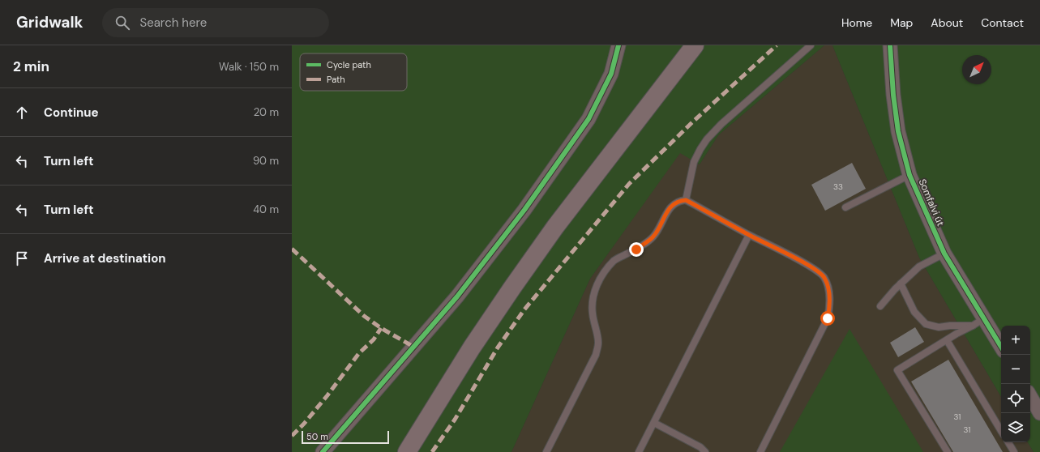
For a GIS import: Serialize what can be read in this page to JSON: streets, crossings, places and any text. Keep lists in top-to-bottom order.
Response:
{
  "streets": {
    "street": ["Somfalvi út"]
  },
  "house_numbers": ["33", "31", "31"],
  "legend": ["Cycle path", "Path"],
  "scale_bar": "50 m",
  "north": "top right",
  "page": {
    "header": "Gridwalk",
    "search": "Search here",
    "nav": [
      "Home",
      "Map",
      "About",
      "Contact"
    ],
    "heading": ["2 min", "Walk · 150 m"],
    "list": [
      ["Continue", "20 m"],
      ["Turn left", "90 m"],
      ["Turn left", "40 m"],
      "Arrive at destination"
    ],
    "map_buttons": ["+", "−"],
    "scale": "50 m"
  }
}
